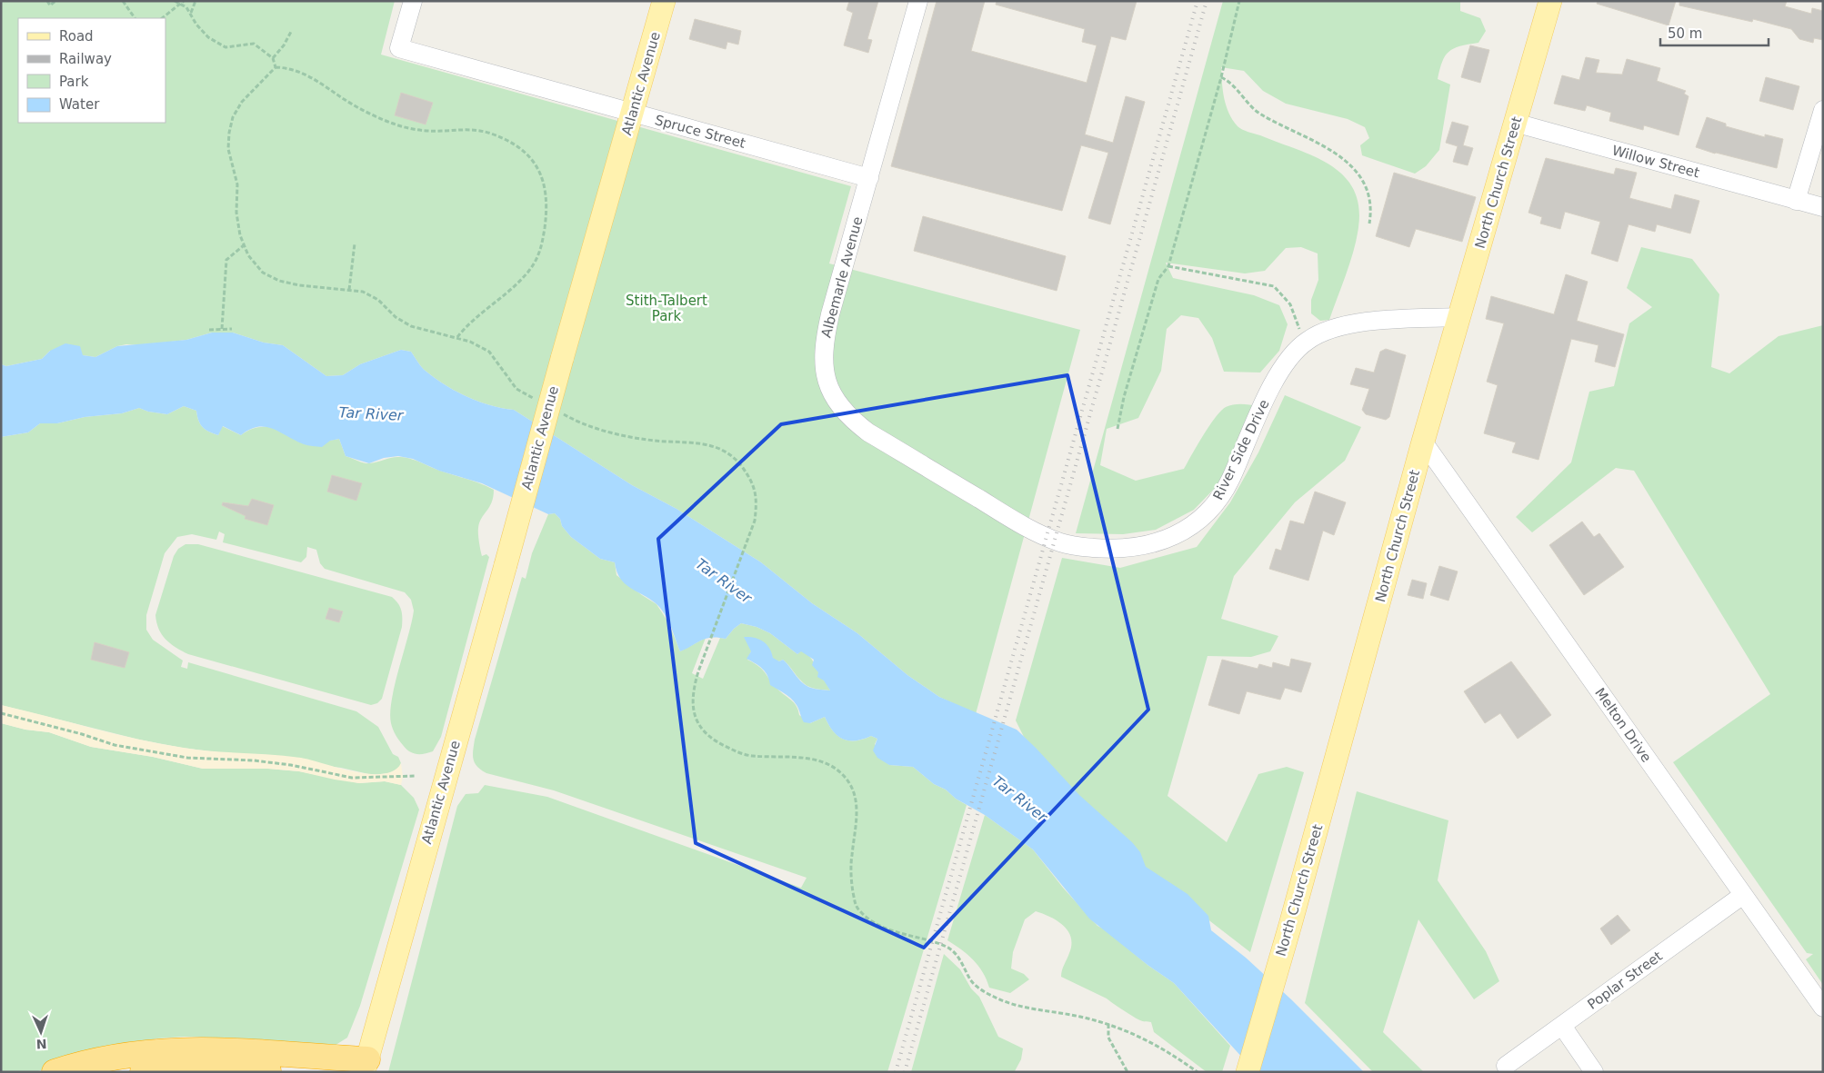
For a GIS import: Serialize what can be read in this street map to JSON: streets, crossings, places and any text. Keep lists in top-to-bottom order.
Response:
{
  "streets": {
    "main road": ["Atlantic Avenue", "North Church Street"],
    "street": [
      "Spruce Street",
      "Willow Street",
      "Albemarle Avenue",
      "River Side Drive",
      "Melton Drive",
      "Poplar Street"
    ]
  },
  "crossings": [
    ["Atlantic Avenue", "Spruce Street"],
    ["Spruce Street", "Albemarle Avenue"],
    ["Willow Street", "North Church Street"],
    ["North Church Street", "River Side Drive"],
    ["North Church Street", "Melton Drive"],
    ["Albemarle Avenue", "River Side Drive"],
    ["Melton Drive", "Poplar Street"]
  ],
  "water": ["Tar River"],
  "parks": ["Stith-Talbert Park"],
  "legend": [
    "Road",
    "Railway",
    "Park",
    "Water"
  ],
  "scale_bar": "50 m",
  "north": "bottom"
}
